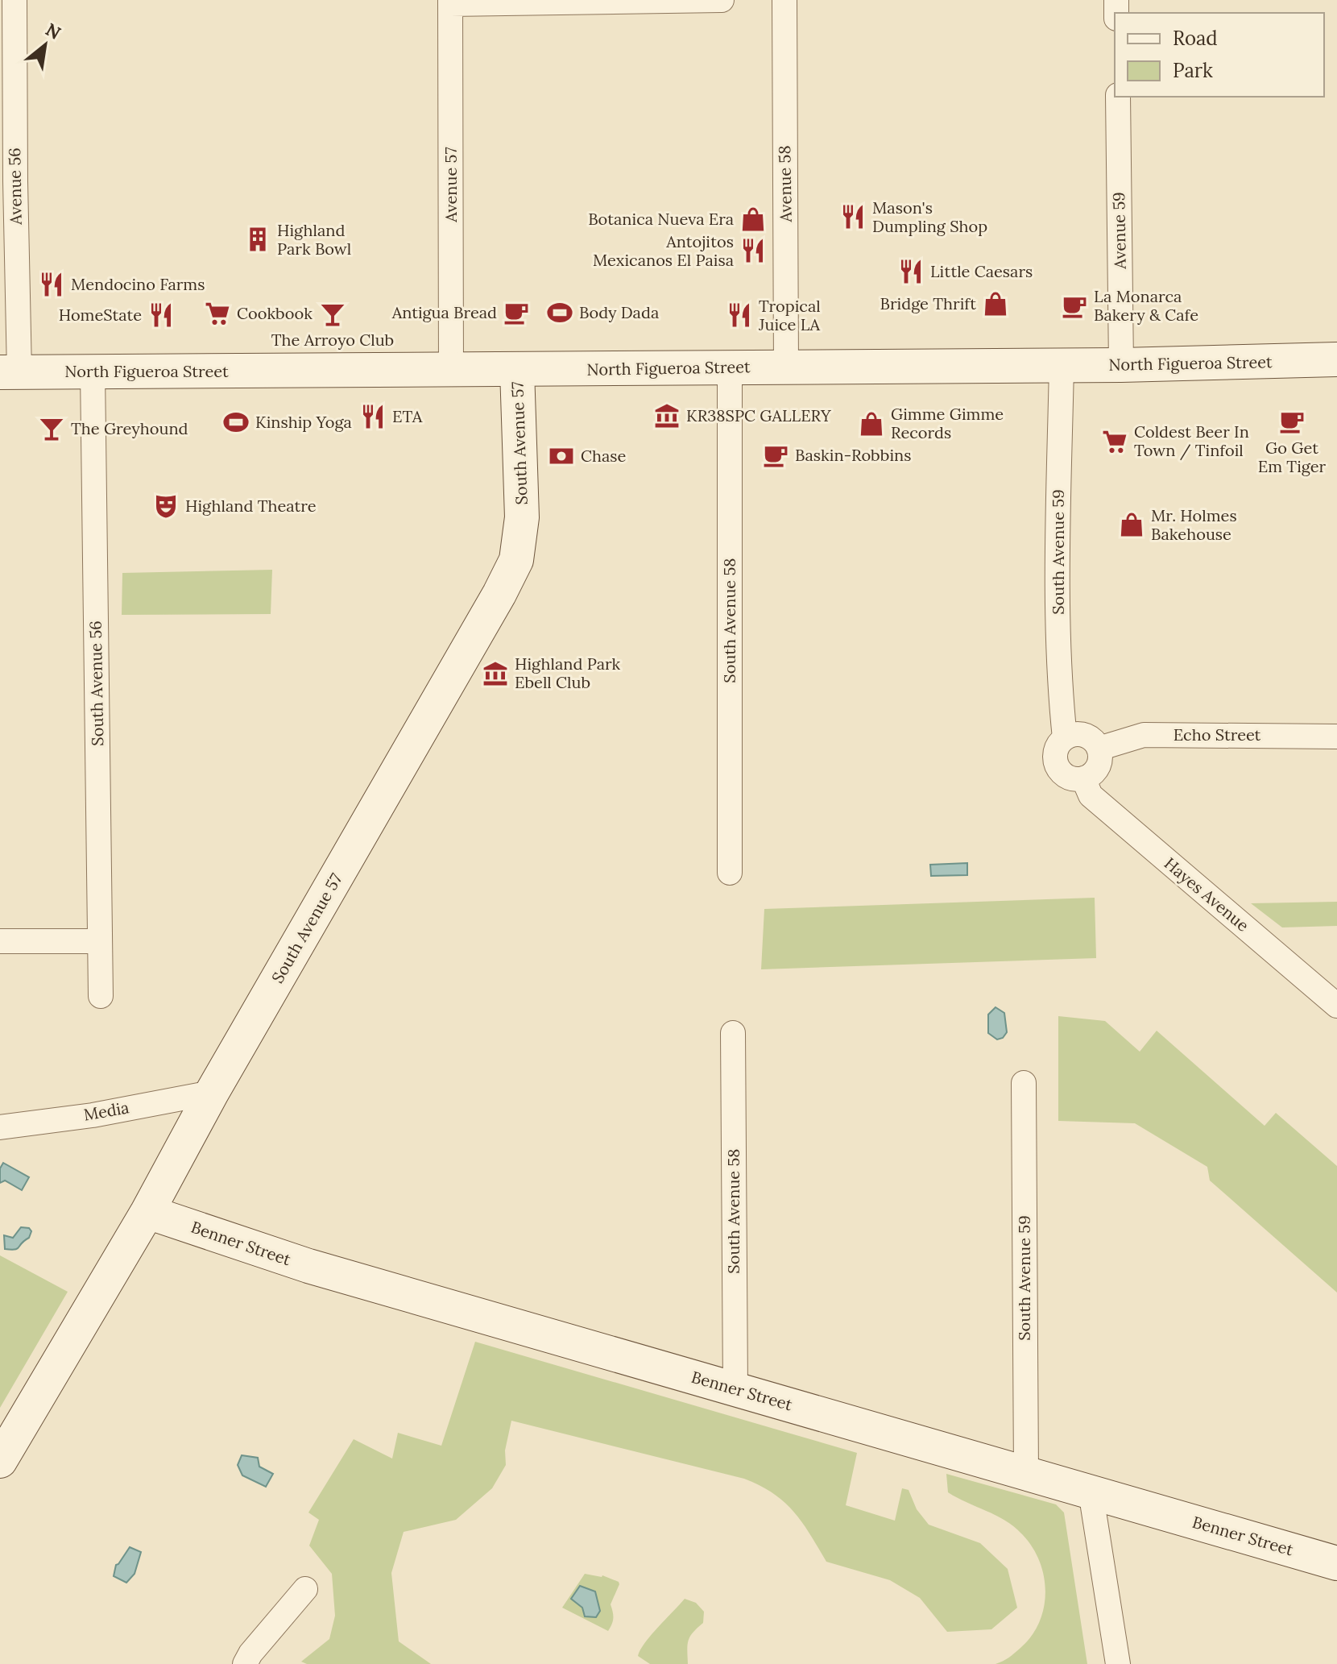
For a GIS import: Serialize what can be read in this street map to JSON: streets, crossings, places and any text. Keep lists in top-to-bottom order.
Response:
{
  "streets": {
    "street": [
      "Avenue 58",
      "Avenue 57",
      "Avenue 56",
      "Avenue 59",
      "North Figueroa Street",
      "South Avenue 57",
      "South Avenue 59",
      "South Avenue 58",
      "South Avenue 56",
      "Echo Street",
      "Hayes Avenue",
      "Media",
      "Benner Street"
    ]
  },
  "crossings": [
    ["Avenue 58", "North Figueroa Street"],
    ["Avenue 57", "North Figueroa Street"],
    ["Avenue 56", "North Figueroa Street"],
    ["Avenue 59", "North Figueroa Street"],
    ["North Figueroa Street", "South Avenue 57"],
    ["North Figueroa Street", "South Avenue 59"],
    ["North Figueroa Street", "South Avenue 58"],
    ["North Figueroa Street", "South Avenue 56"],
    ["South Avenue 57", "Media"],
    ["South Avenue 57", "Benner Street"],
    ["South Avenue 59", "Echo Street"],
    ["South Avenue 59", "Hayes Avenue"],
    ["South Avenue 59", "Benner Street"],
    ["South Avenue 58", "Benner Street"],
    ["Echo Street", "Hayes Avenue"]
  ],
  "places": {
    "restaurant": [
      "Mason's Dumpling Shop",
      "Antojitos Mexicanos El Paisa",
      "Little Caesars",
      "Mendocino Farms",
      "HomeState",
      "Tropical Juice LA",
      "ETA"
    ],
    "shop": [
      "Botanica Nueva Era",
      "Bridge Thrift",
      "Gimme Gimme Records",
      "Mr. Holmes Bakehouse"
    ],
    "building": ["Highland Park Bowl"],
    "cafe": [
      "La Monarca Bakery & Cafe",
      "Antigua Bread",
      "Go Get Em Tiger",
      "Baskin-Robbins"
    ],
    "sports": ["Body Dada", "Kinship Yoga"],
    "supermarket": ["Cookbook", "Coldest Beer In Town / Tinfoil"],
    "bar": ["The Arroyo Club", "The Greyhound"],
    "museum": ["KR38SPC GALLERY", "Highland Park Ebell Club"],
    "bank": ["Chase"],
    "theatre": ["Highland Theatre"]
  },
  "legend": ["Road", "Park"],
  "north": "top right"
}
